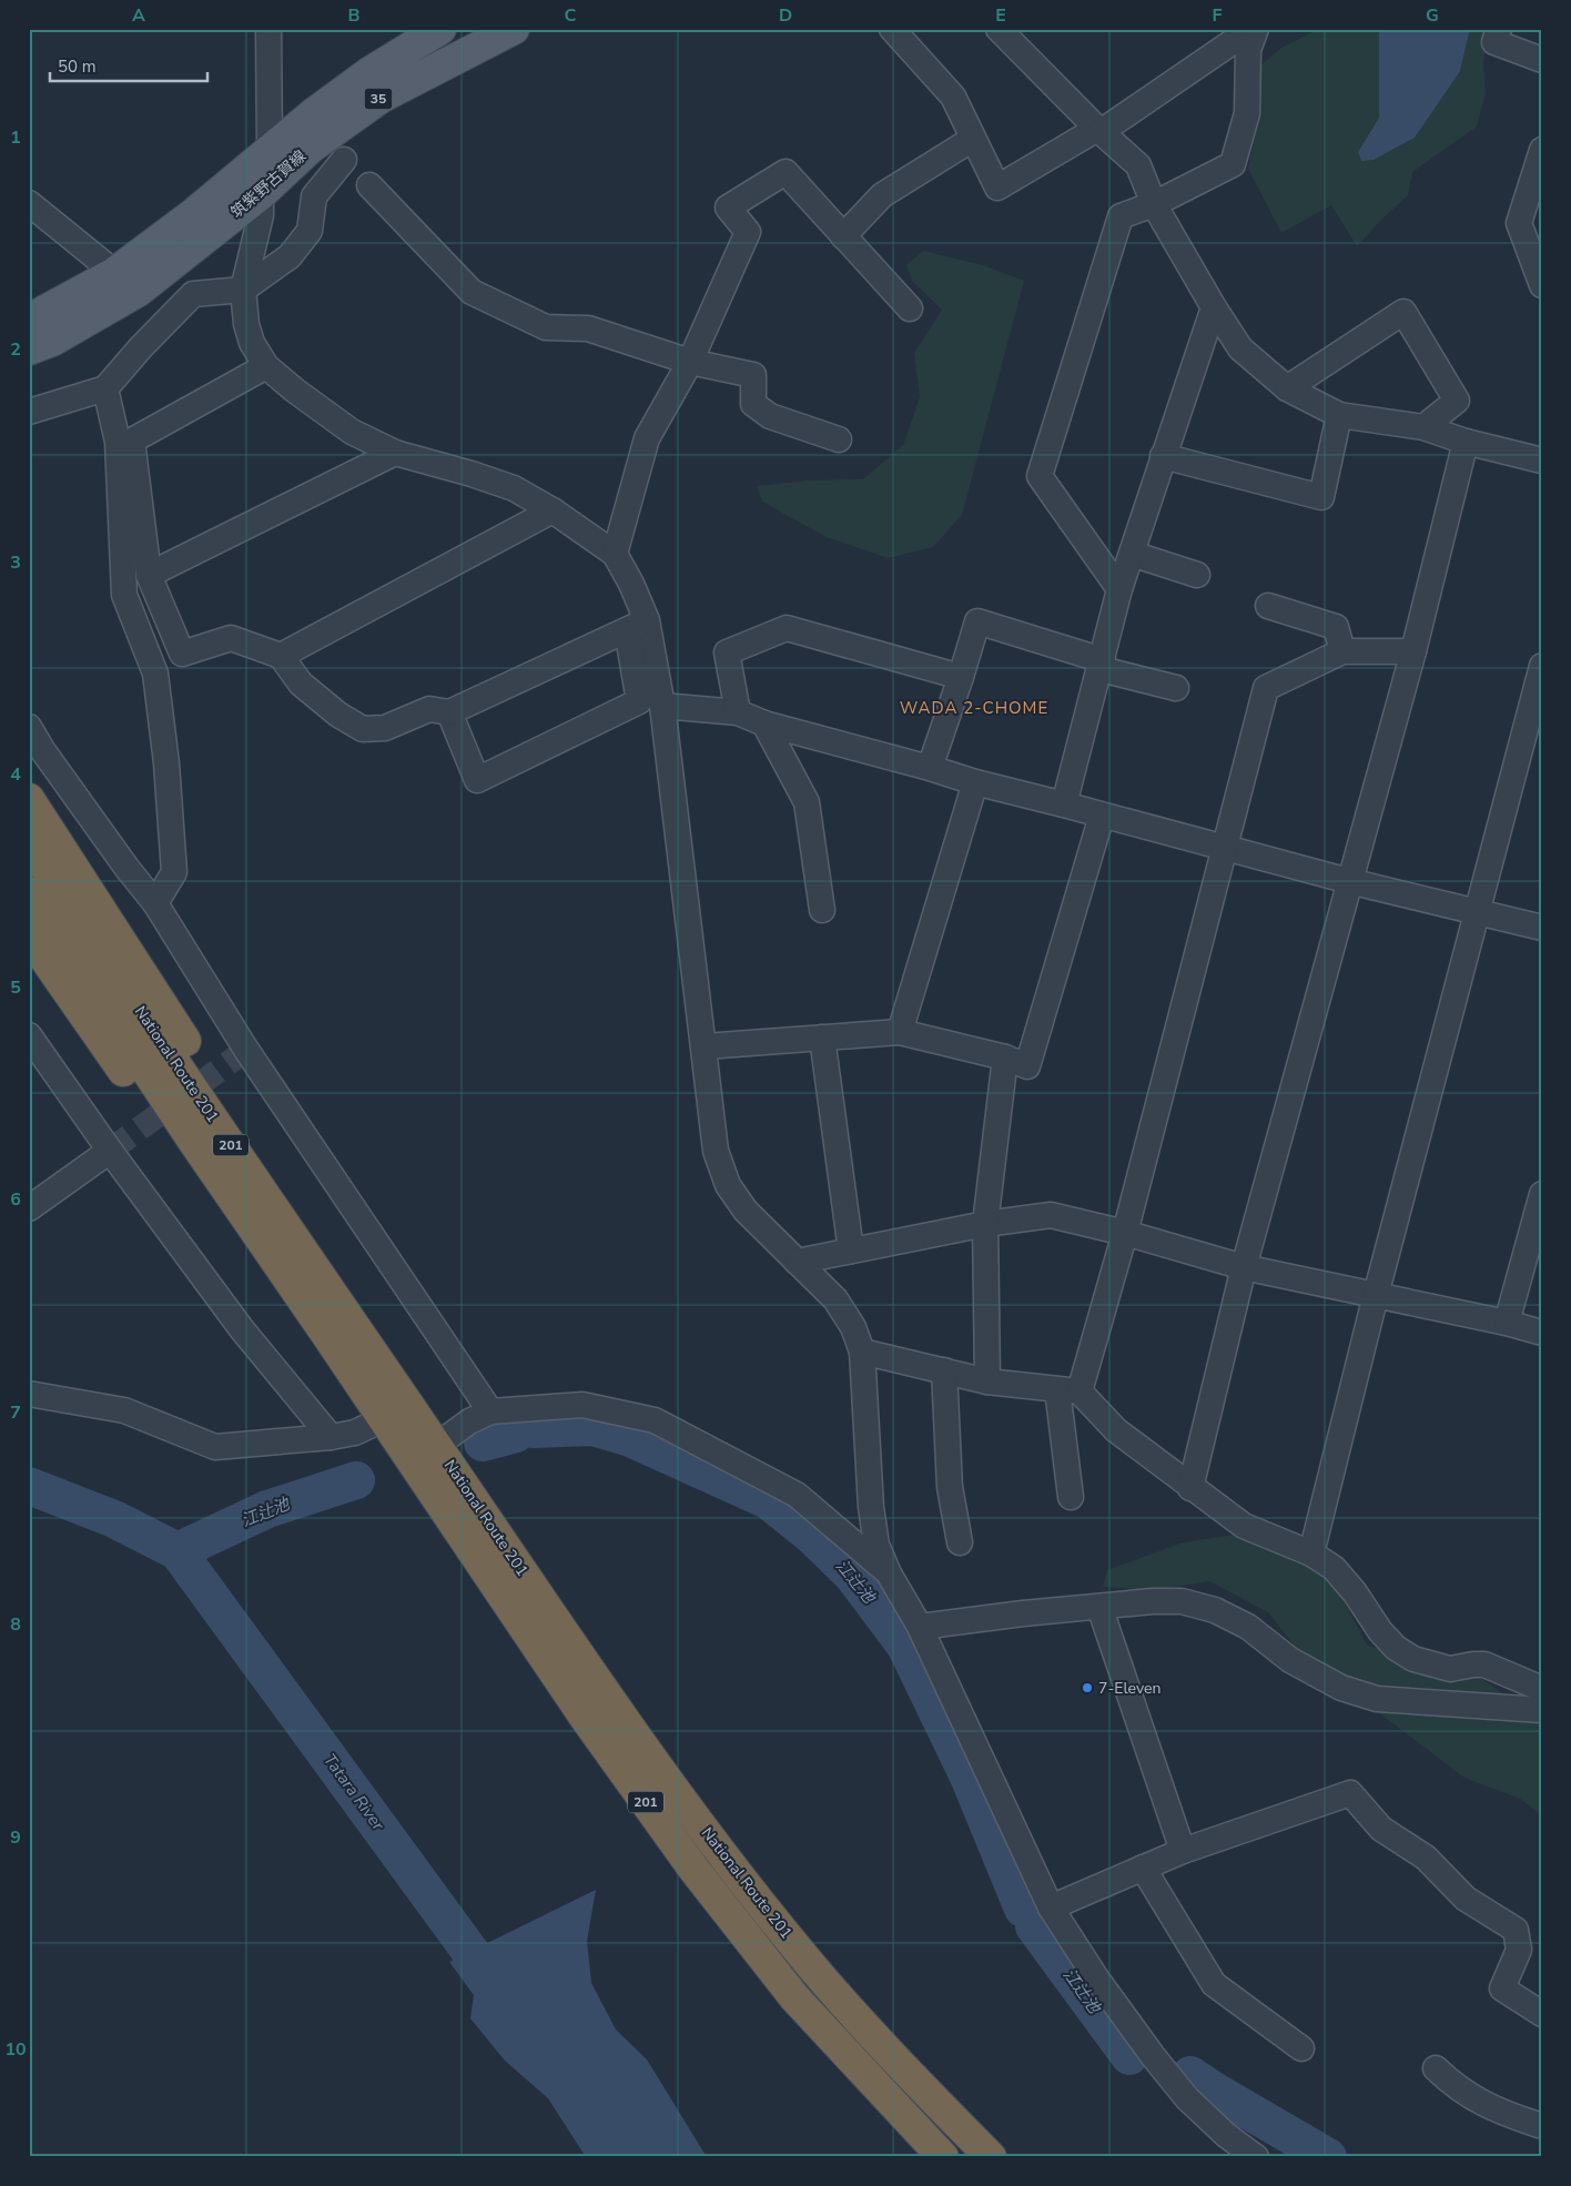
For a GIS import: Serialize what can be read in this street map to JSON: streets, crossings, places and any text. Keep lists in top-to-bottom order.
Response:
{
  "streets": {
    "highway": ["National Route 201", "201"],
    "main road": ["35", "筑紫野古賀線"]
  },
  "crossings": [
    ["National Route 201", "201"]
  ],
  "districts": ["WADA 2-CHOME"],
  "water": ["江辻池", "Tatara River"],
  "places": ["7-Eleven"],
  "scale_bar": "50 m",
  "grid": {
    "columns": [
      "A",
      "B",
      "C",
      "D",
      "E",
      "F",
      "G"
    ],
    "rows": [
      "1",
      "2",
      "3",
      "4",
      "5",
      "6",
      "7",
      "8",
      "9",
      "10"
    ]
  }
}
